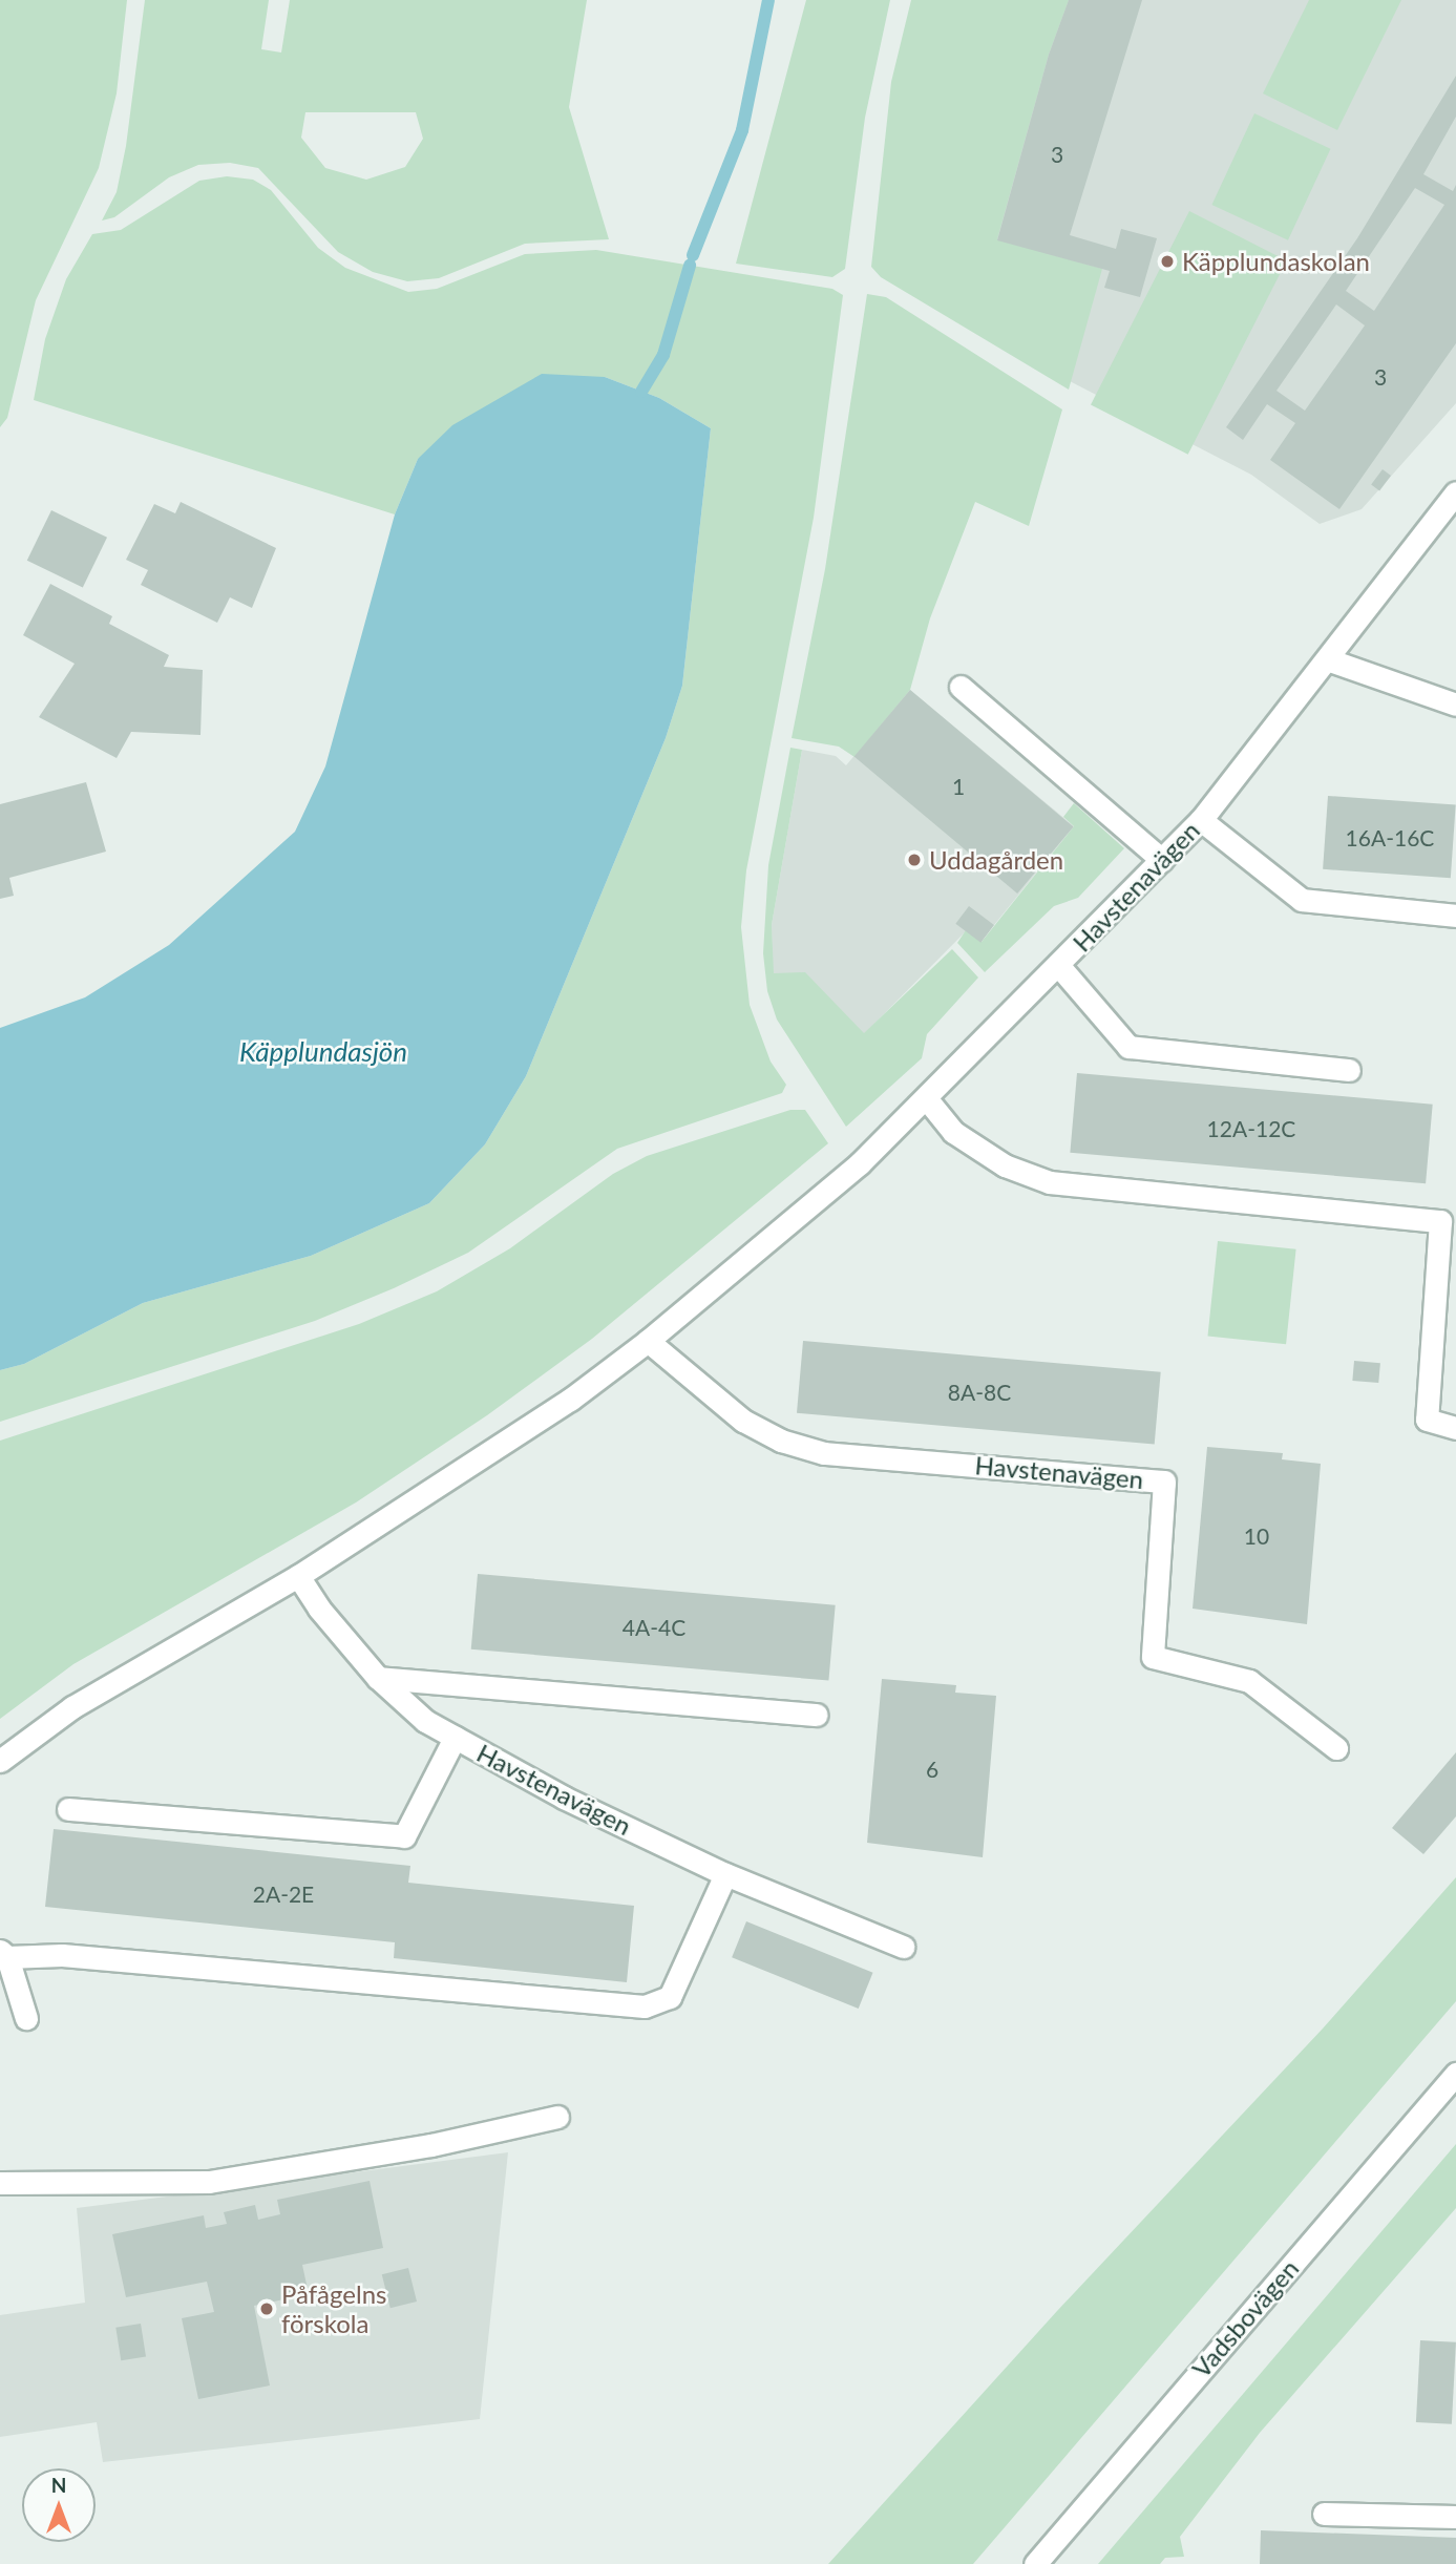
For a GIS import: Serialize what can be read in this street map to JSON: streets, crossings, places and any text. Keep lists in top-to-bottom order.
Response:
{
  "streets": {
    "street": ["Havstenavägen", "Vadsbovägen"]
  },
  "water": ["Käpplundasjön"],
  "places": ["Käpplundaskolan", "Uddagården", "Påfågelns förskola"],
  "house_numbers": [
    "3",
    "3",
    "1",
    "16A-16C",
    "12A-12C",
    "8A-8C",
    "10",
    "4A-4C",
    "6",
    "2A-2E"
  ],
  "north": "top"
}
